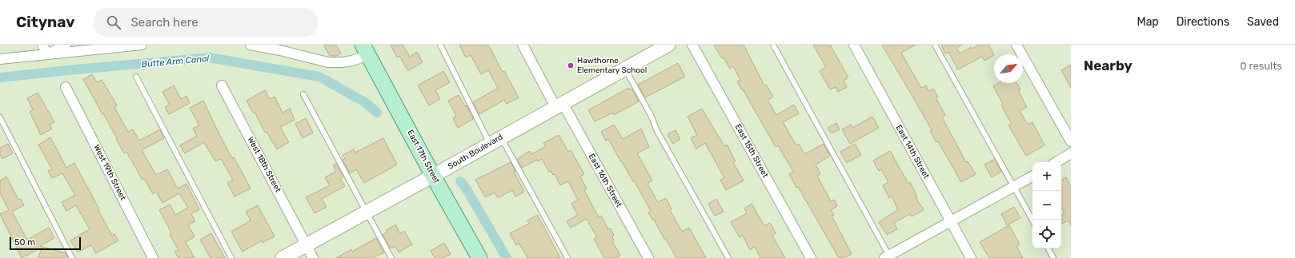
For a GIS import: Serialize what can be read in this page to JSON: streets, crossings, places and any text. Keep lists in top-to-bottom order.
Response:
{
  "streets": {
    "main road": ["East 17th Street"],
    "street": [
      "East 15th Street",
      "South Boulevard",
      "East 14th Street",
      "West 18th Street",
      "West 19th Street",
      "East 16th Street"
    ]
  },
  "crossings": [
    ["South Boulevard", "East 17th Street"],
    ["South Boulevard", "West 18th Street"],
    ["South Boulevard", "East 16th Street"]
  ],
  "water": ["Butte Arm Canal"],
  "places": ["Hawthorne Elementary School"],
  "scale_bar": "50 m",
  "north": "top right",
  "page": {
    "header": "Citynav",
    "search": "Search here",
    "nav": ["Map", "Directions", "Saved"],
    "heading": ["Nearby", "0 results"],
    "map_buttons": ["+", "−"],
    "scale": "50 m"
  }
}
